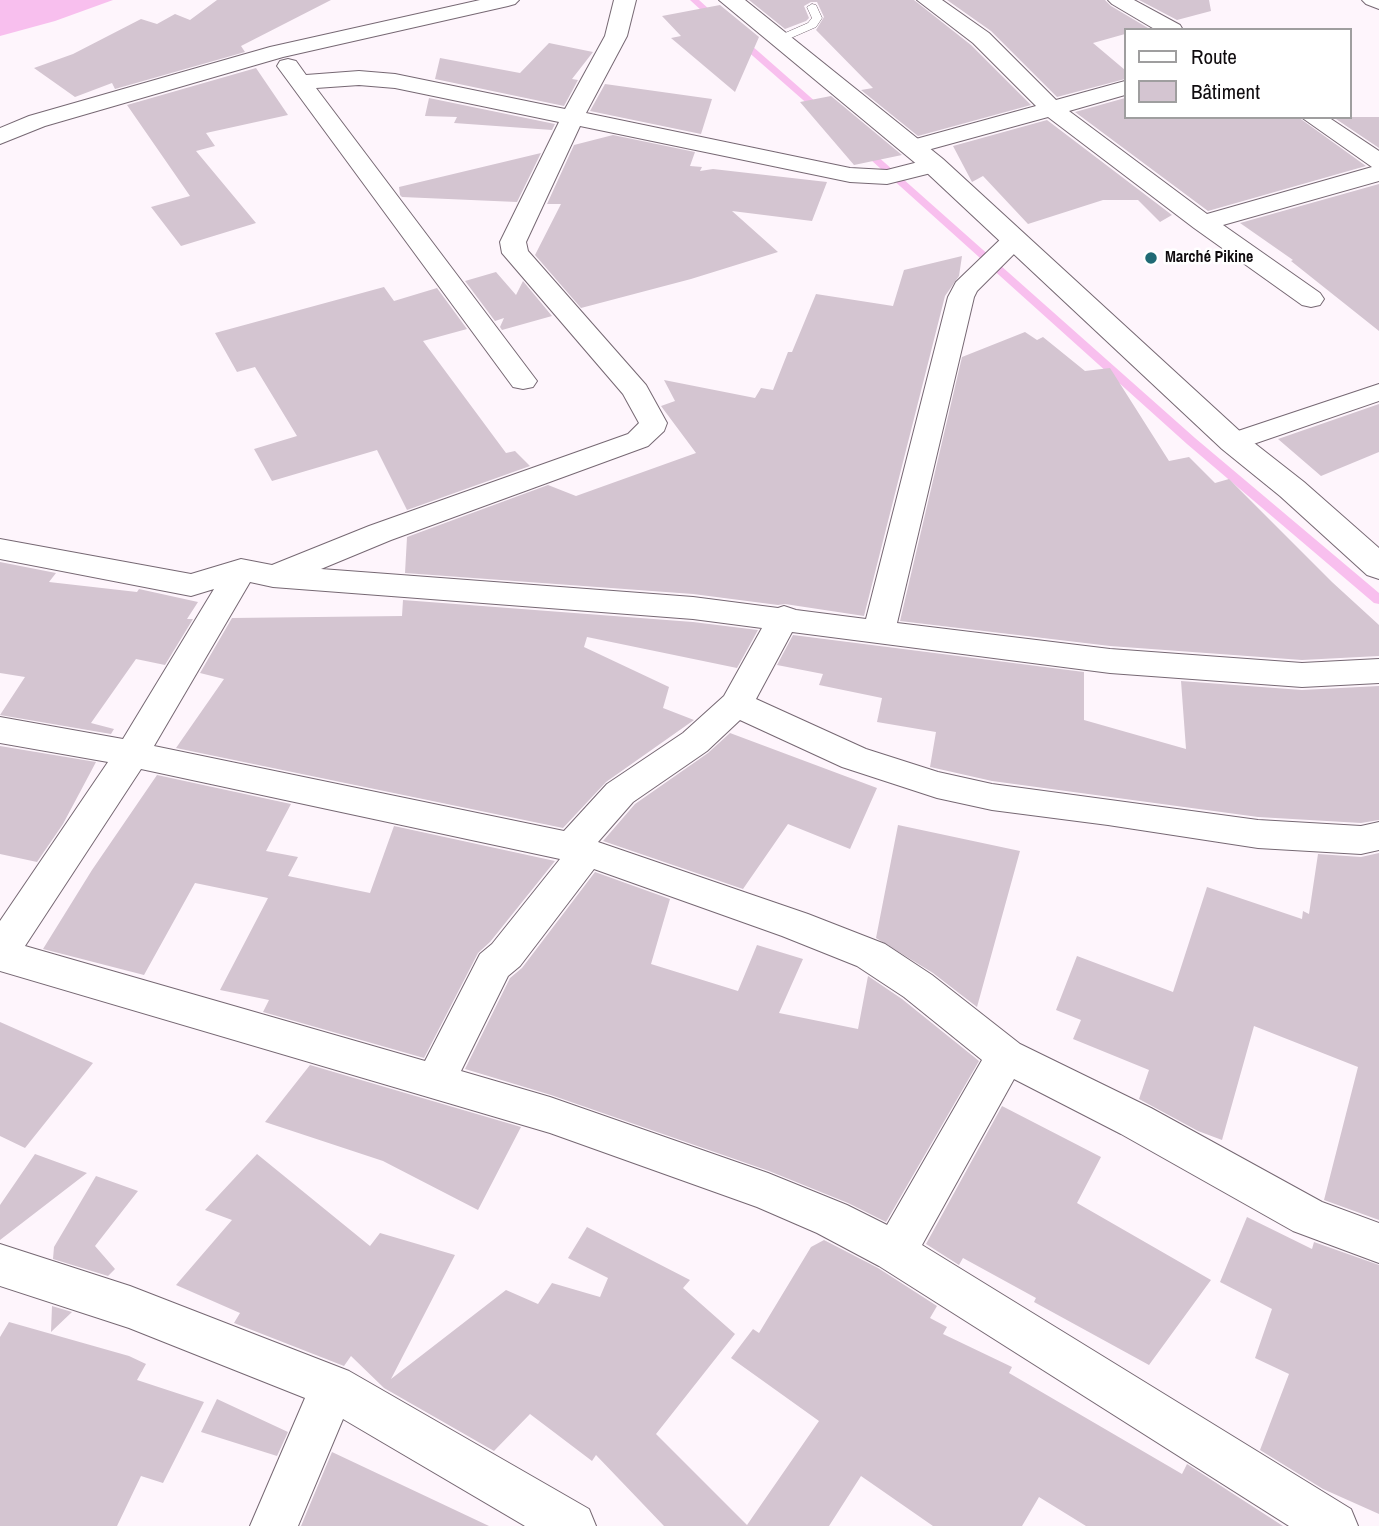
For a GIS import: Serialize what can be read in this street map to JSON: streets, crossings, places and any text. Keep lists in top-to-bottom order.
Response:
{
  "places": ["Marché Pikine"],
  "legend": ["Route", "Bâtiment"]
}
